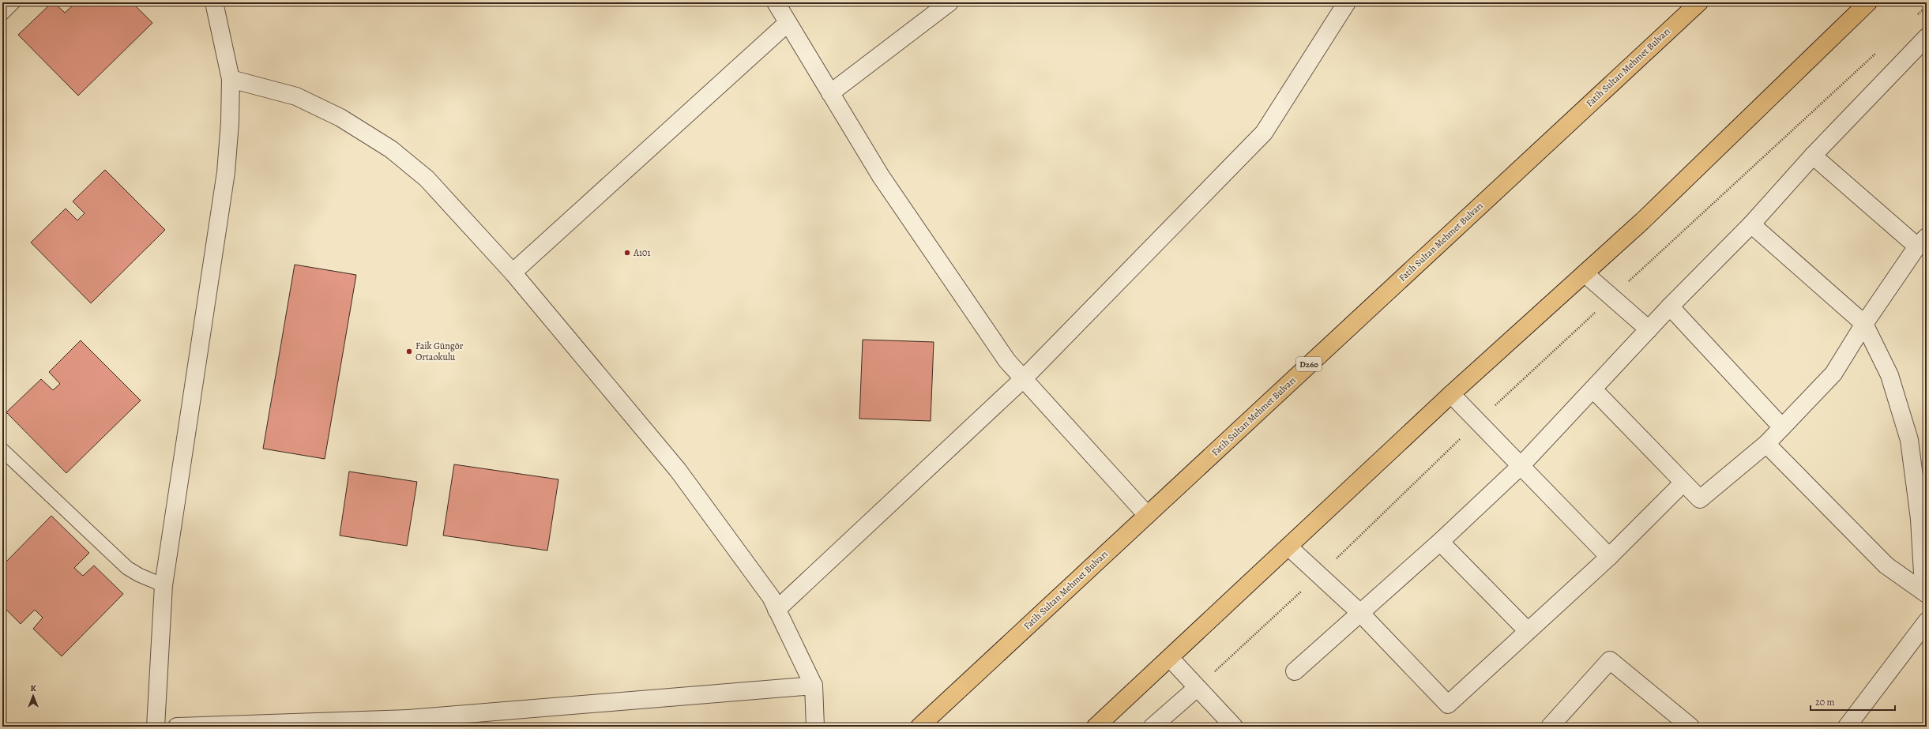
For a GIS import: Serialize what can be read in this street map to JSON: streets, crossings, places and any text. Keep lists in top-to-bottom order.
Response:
{
  "streets": {
    "highway": ["Fatih Sultan Mehmet Bulvarı", "D260"]
  },
  "places": ["A101", "Faik Güngör Ortaokulu"],
  "scale_bar": "20 m",
  "north": "top"
}
